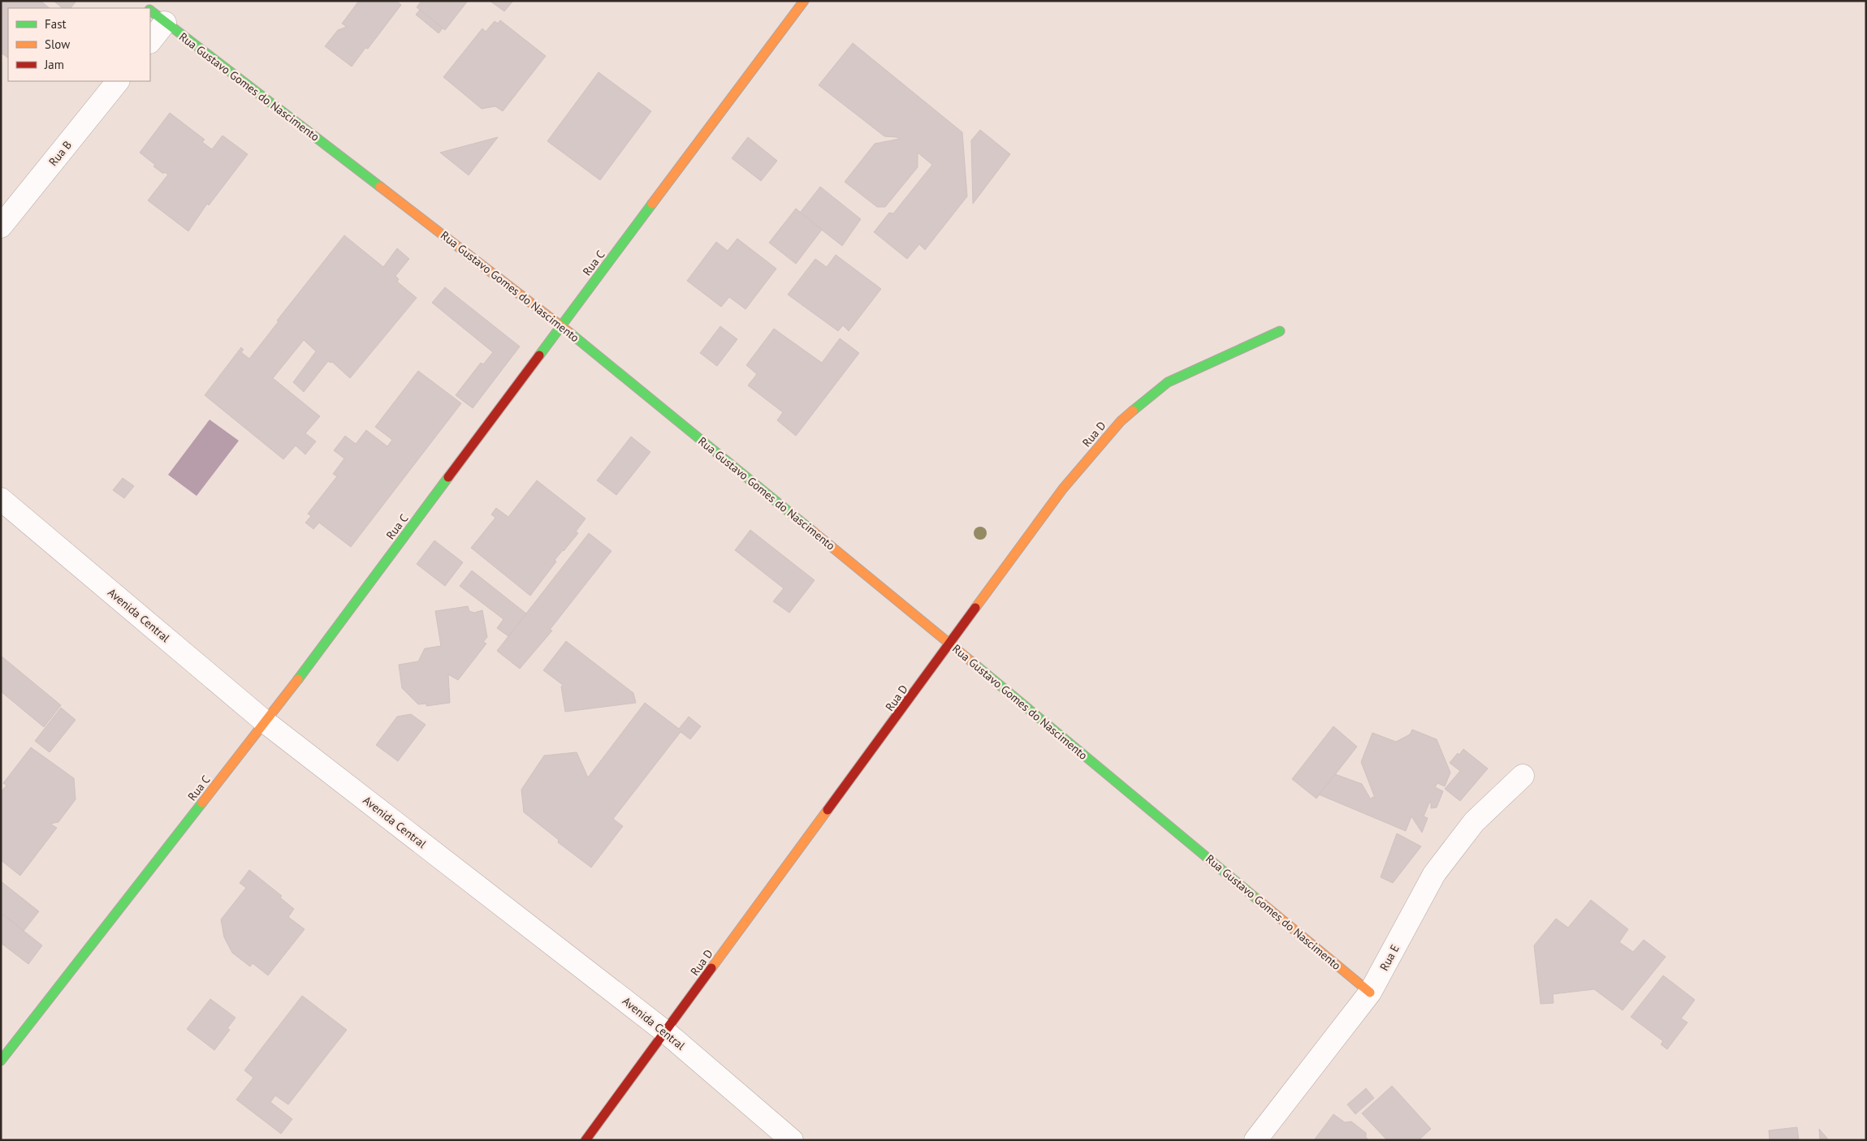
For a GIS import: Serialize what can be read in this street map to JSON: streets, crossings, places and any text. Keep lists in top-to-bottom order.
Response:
{
  "streets": {
    "street": [
      "Rua Gustavo Gomes do Nascimento",
      "Rua B",
      "Rua C",
      "Rua D",
      "Avenida Central",
      "Rua E"
    ]
  },
  "crossings": [
    ["Rua Gustavo Gomes do Nascimento", "Rua C"],
    ["Rua Gustavo Gomes do Nascimento", "Rua D"],
    ["Rua Gustavo Gomes do Nascimento", "Rua E"],
    ["Rua C", "Avenida Central"],
    ["Rua D", "Avenida Central"]
  ],
  "legend": ["Fast", "Slow", "Jam"]
}
